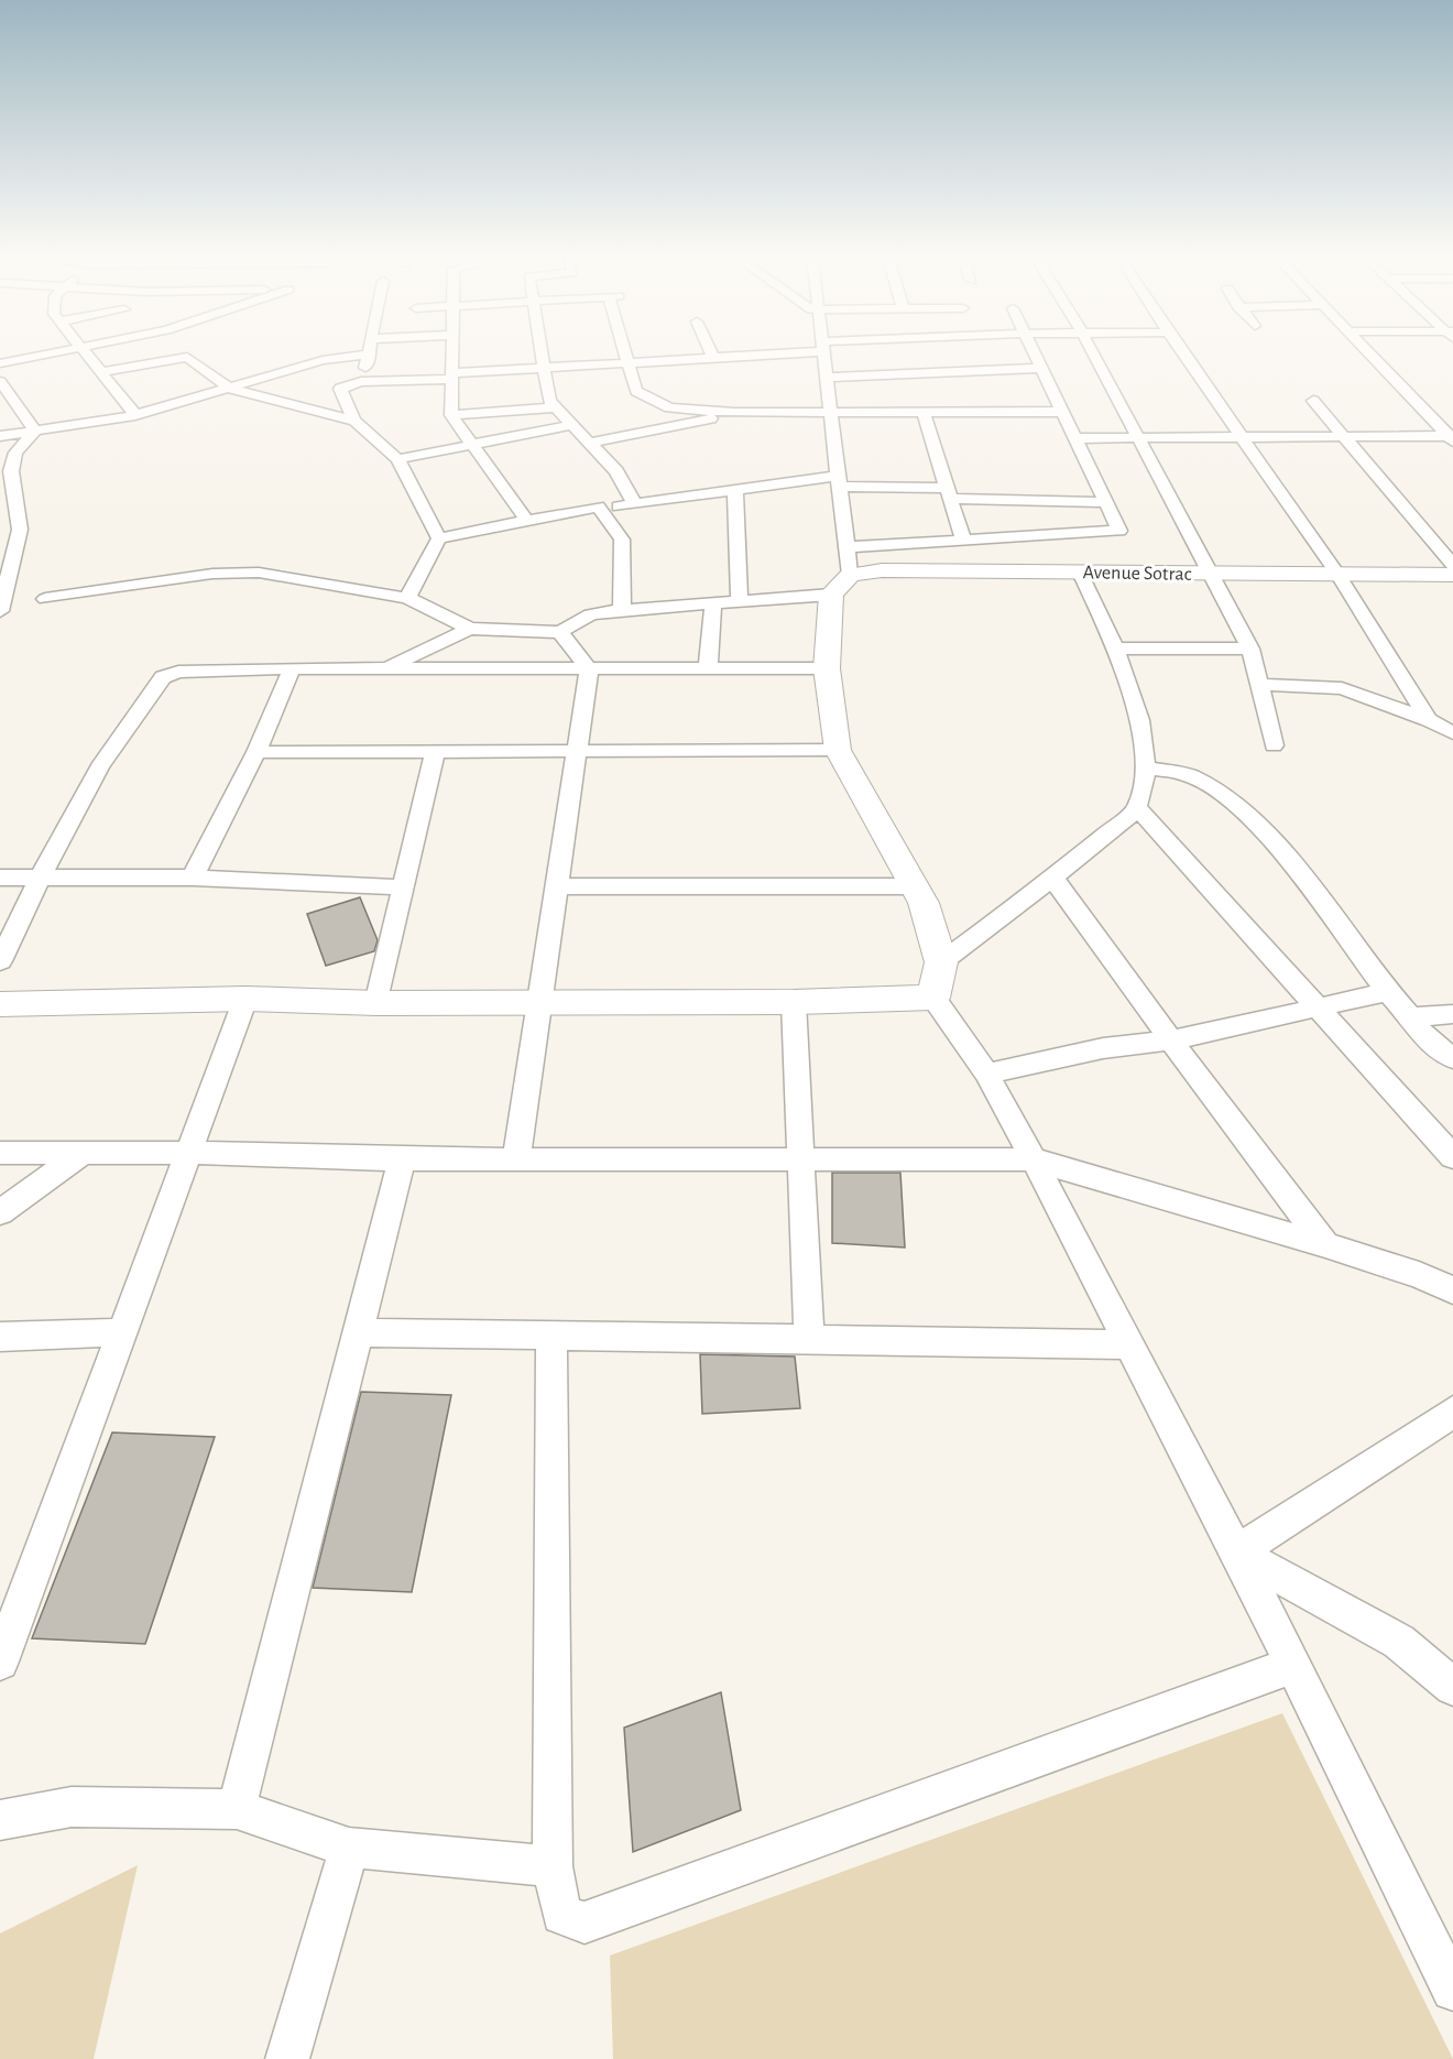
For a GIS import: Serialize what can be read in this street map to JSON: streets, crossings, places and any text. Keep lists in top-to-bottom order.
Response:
{
  "streets": {
    "street": ["Avenue Sotrac"]
  }
}
